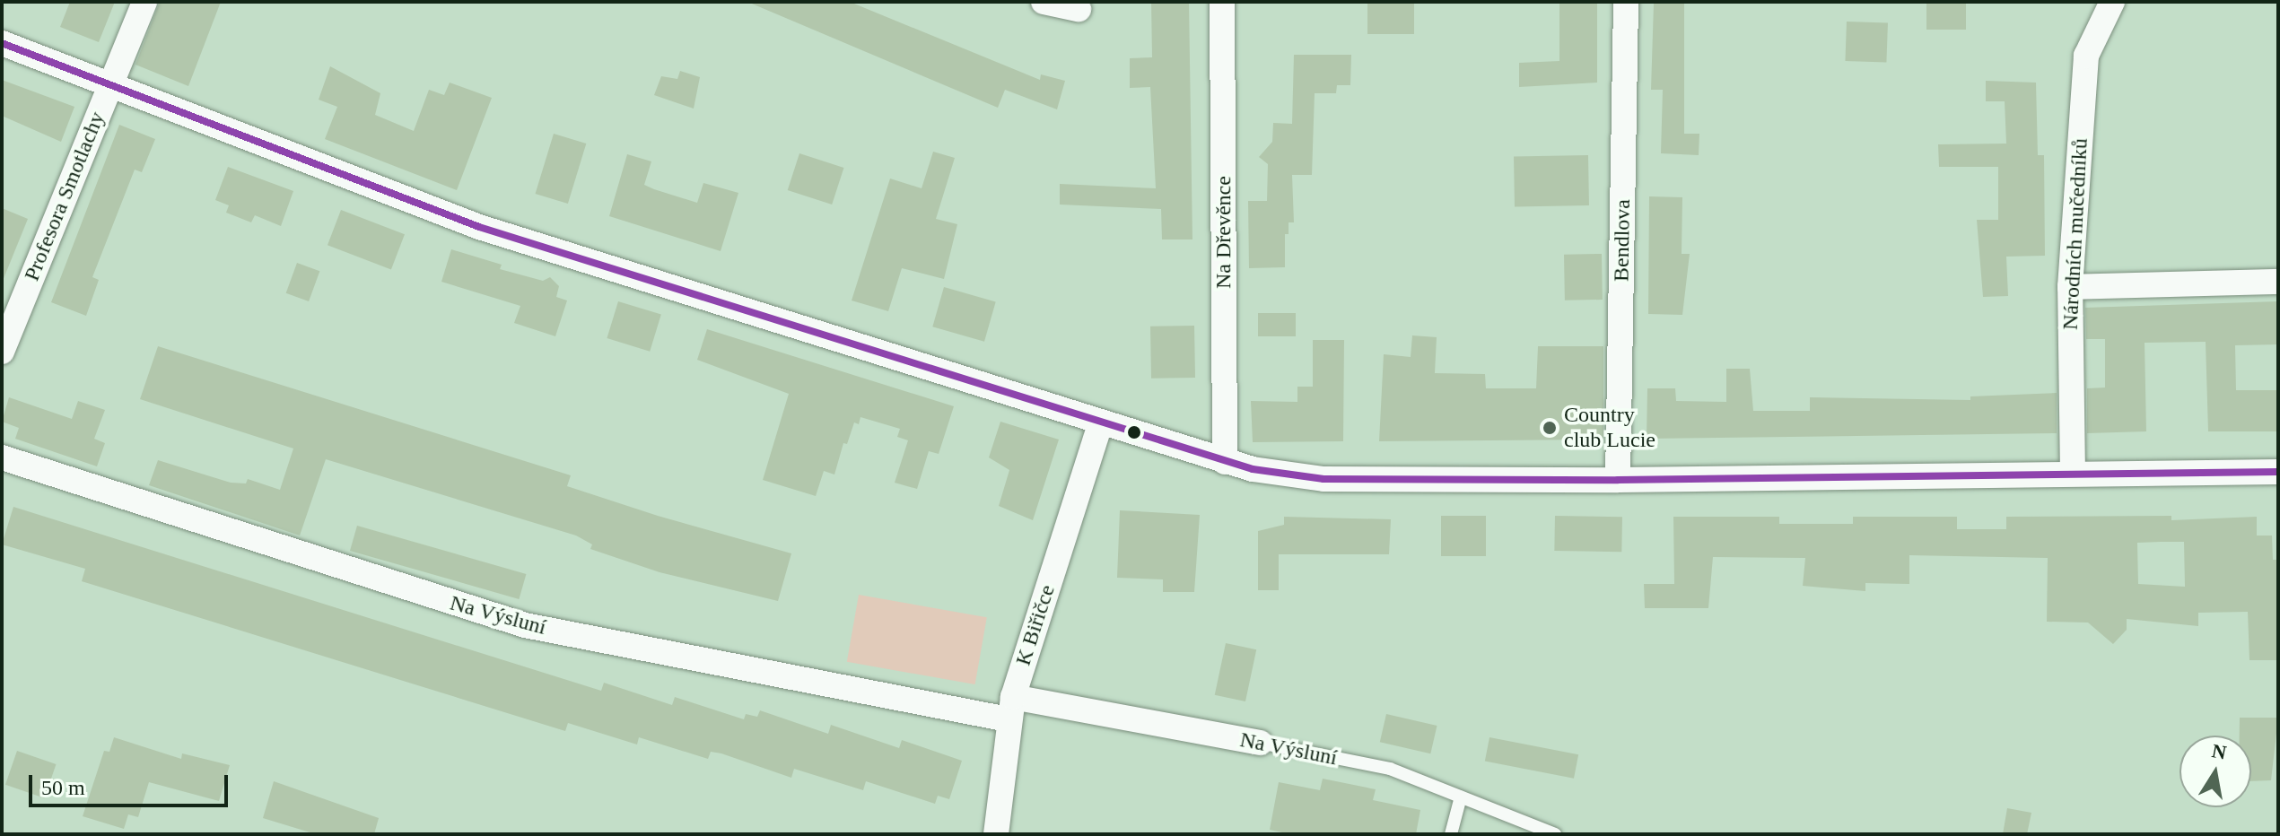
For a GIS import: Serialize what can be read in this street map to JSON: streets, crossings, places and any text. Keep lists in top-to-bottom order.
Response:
{
  "streets": {
    "street": [
      "Profesora Smotlachy",
      "Na Dřevěnce",
      "Národních mučedníků",
      "Bendlova",
      "Na Výsluní",
      "K Biřičce"
    ]
  },
  "crossings": [
    ["Na Výsluní", "K Biřičce"]
  ],
  "places": ["Country club Lucie"],
  "scale_bar": "50 m",
  "north": "top"
}
